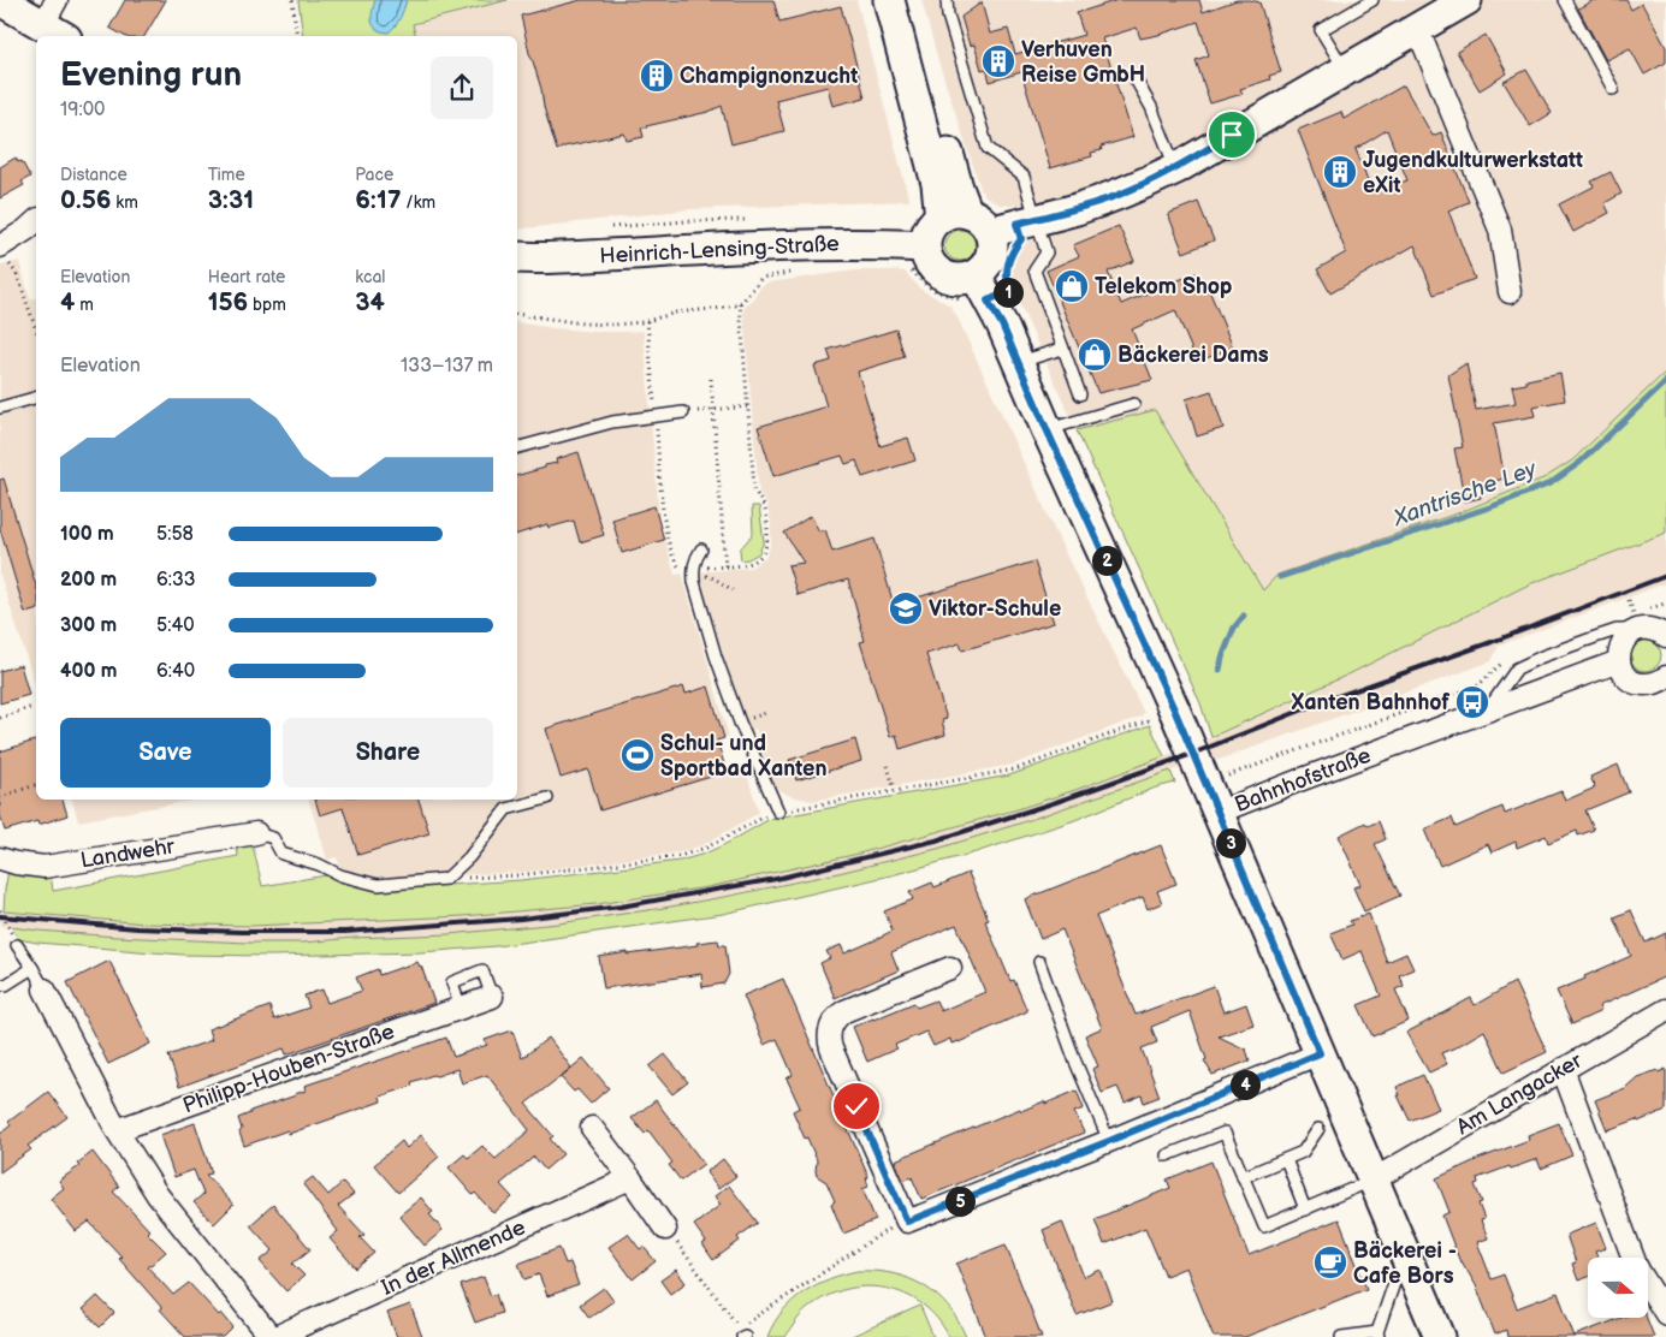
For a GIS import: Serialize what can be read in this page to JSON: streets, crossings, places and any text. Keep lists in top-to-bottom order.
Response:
{
  "streets": {
    "street": [
      "Heinrich-Lensing-Straße",
      "Bahnhofstraße",
      "Landwehr",
      "Philipp-Houben-Straße",
      "Am Langacker",
      "In der Allmende"
    ]
  },
  "crossings": [
    ["Bahnhofstraße", "Am Langacker"]
  ],
  "water": ["Xantrische Ley"],
  "places": {
    "building": ["Verhuven Reise GmbH", "Champignonzucht", "Jugendkulturwerkstatt eXit"],
    "shop": ["Telekom Shop", "Bäckerei Dams"],
    "school or university": ["Viktor-Schule"],
    "bus stop": ["Xanten Bahnhof"],
    "sports": ["Schul- und Sportbad Xanten"],
    "cafe": ["Bäckerei - Cafe Bors"]
  },
  "north": "right",
  "page": {
    "heading": ["Evening run", "19:00"],
    "stats": [
      ["Distance", "0.56 km"],
      ["Time", "3:31"],
      ["Pace", "6:17 /km"],
      ["Elevation", "4 m"],
      ["Heart rate", "156 bpm"],
      ["kcal", "34"]
    ],
    "pins": [
      "1",
      "2",
      "3",
      "4",
      "5"
    ],
    "chart": ["Elevation", "133–137 m"],
    "list": [
      {
        "name": "100 m",
        "note": "5:58"
      },
      {
        "name": "200 m",
        "note": "6:33"
      },
      {
        "name": "300 m",
        "note": "5:40"
      },
      {
        "name": "400 m",
        "note": "6:40"
      }
    ],
    "buttons": ["Save", "Share"]
  }
}
